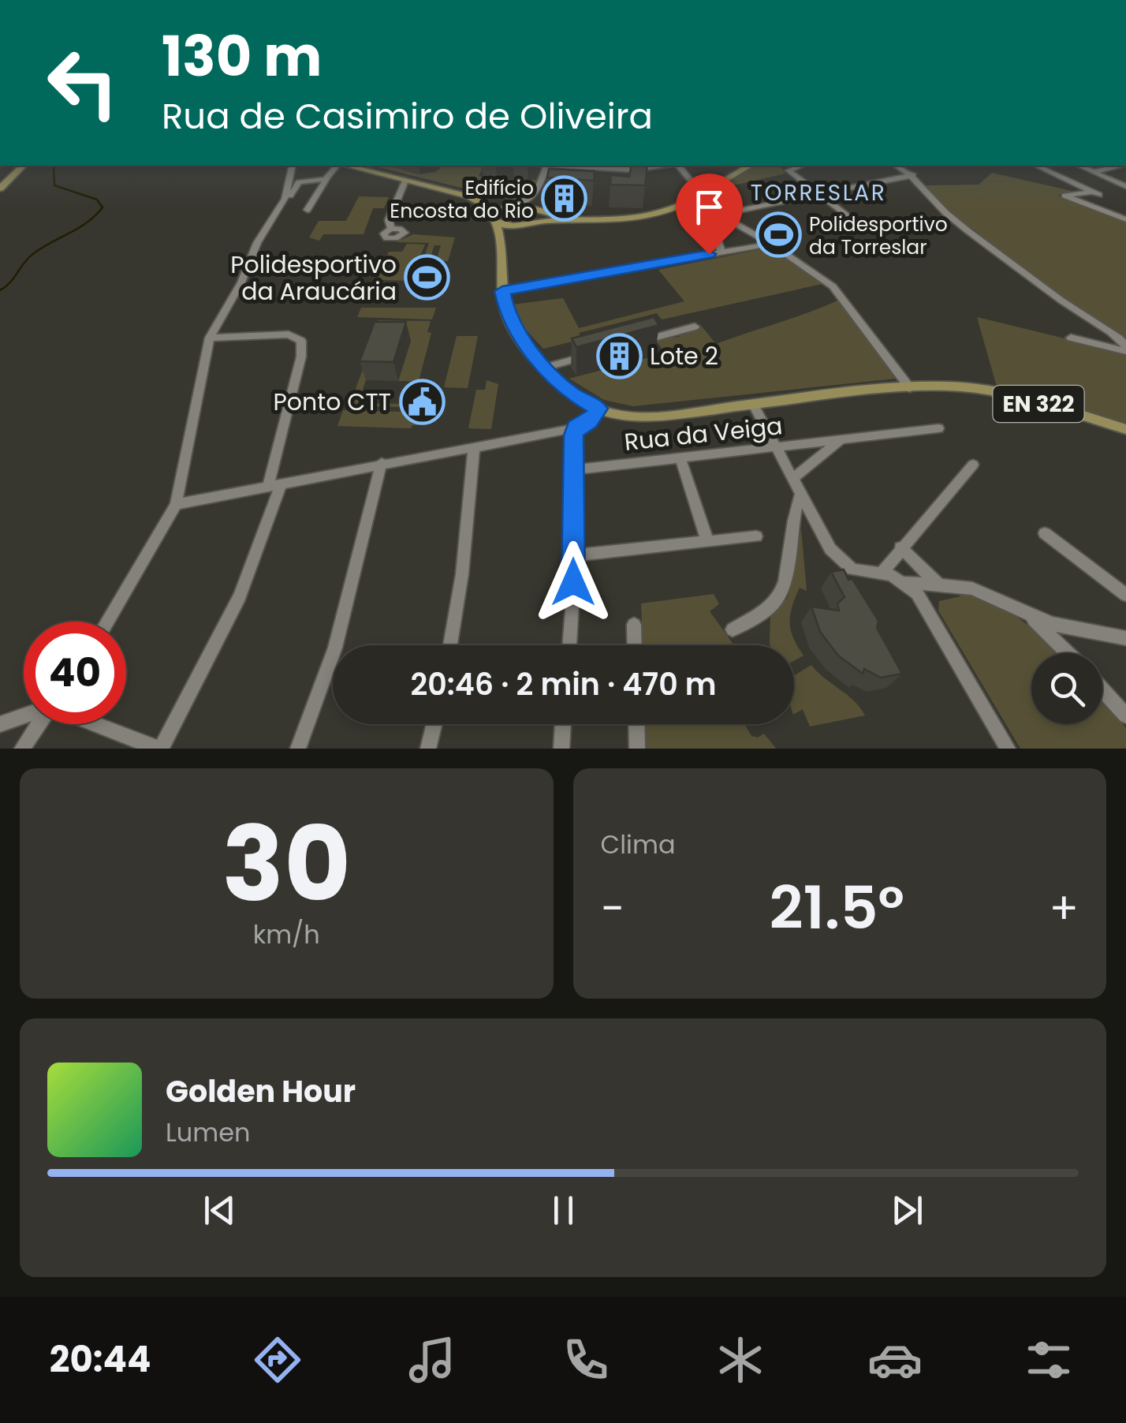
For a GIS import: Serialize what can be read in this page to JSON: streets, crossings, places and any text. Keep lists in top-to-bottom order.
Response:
{
  "streets": {
    "main road": ["EN 322"],
    "street": ["Rua da Veiga"]
  },
  "districts": ["TORRESLAR"],
  "places": {
    "building": ["Edifício Encosta do Rio", "Lote 2"],
    "sports": ["Polidesportivo da Torreslar", "Polidesportivo da Araucária"],
    "public building": ["Ponto CTT"]
  },
  "page": {
    "turn": ["130 m", "Rua de Casimiro de Oliveira"],
    "limit": "40",
    "trip": "20:46 · 2 min · 470 m",
    "tile": [
      ["30", "km/h"],
      "Clima"
    ],
    "heat": ["−", "21.5°", "+"],
    "song": ["Golden Hour", "Lumen"],
    "tabs": "20:44"
  }
}
